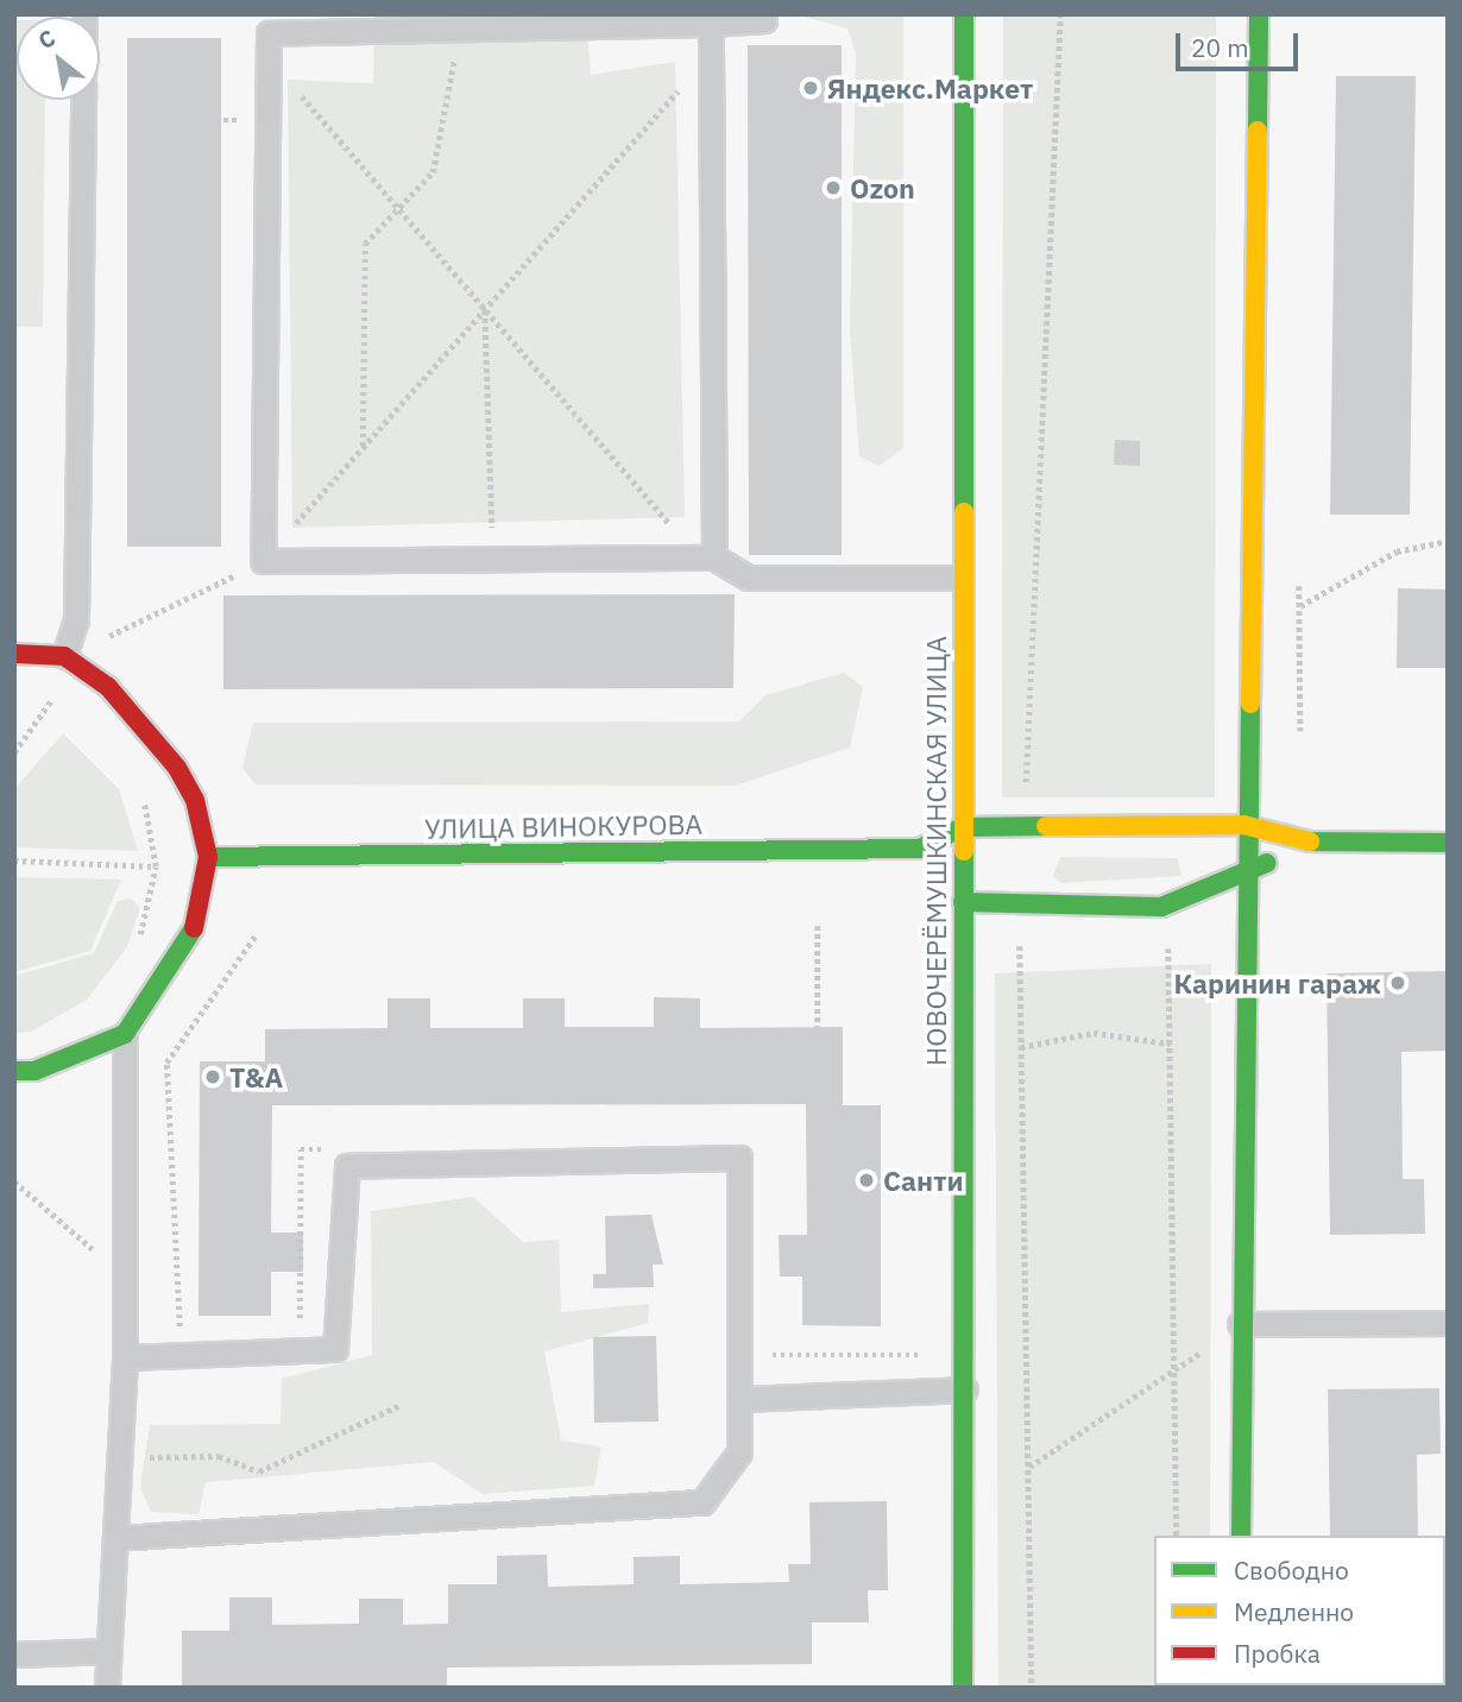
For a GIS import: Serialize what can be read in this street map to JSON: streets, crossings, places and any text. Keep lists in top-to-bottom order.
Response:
{
  "streets": {
    "street": ["УЛИЦА ВИНОКУРОВА", "НОВОЧЕРЁМУШКИНСКАЯ УЛИЦА"]
  },
  "crossings": [
    ["УЛИЦА ВИНОКУРОВА", "НОВОЧЕРЁМУШКИНСКАЯ УЛИЦА"]
  ],
  "places": [
    "Яндекс.Маркет",
    "Ozon",
    "Каринин гараж",
    "T&A",
    "Санти"
  ],
  "legend": ["Свободно", "Медленно", "Пробка"],
  "scale_bar": "20 m",
  "north": "top left"
}
